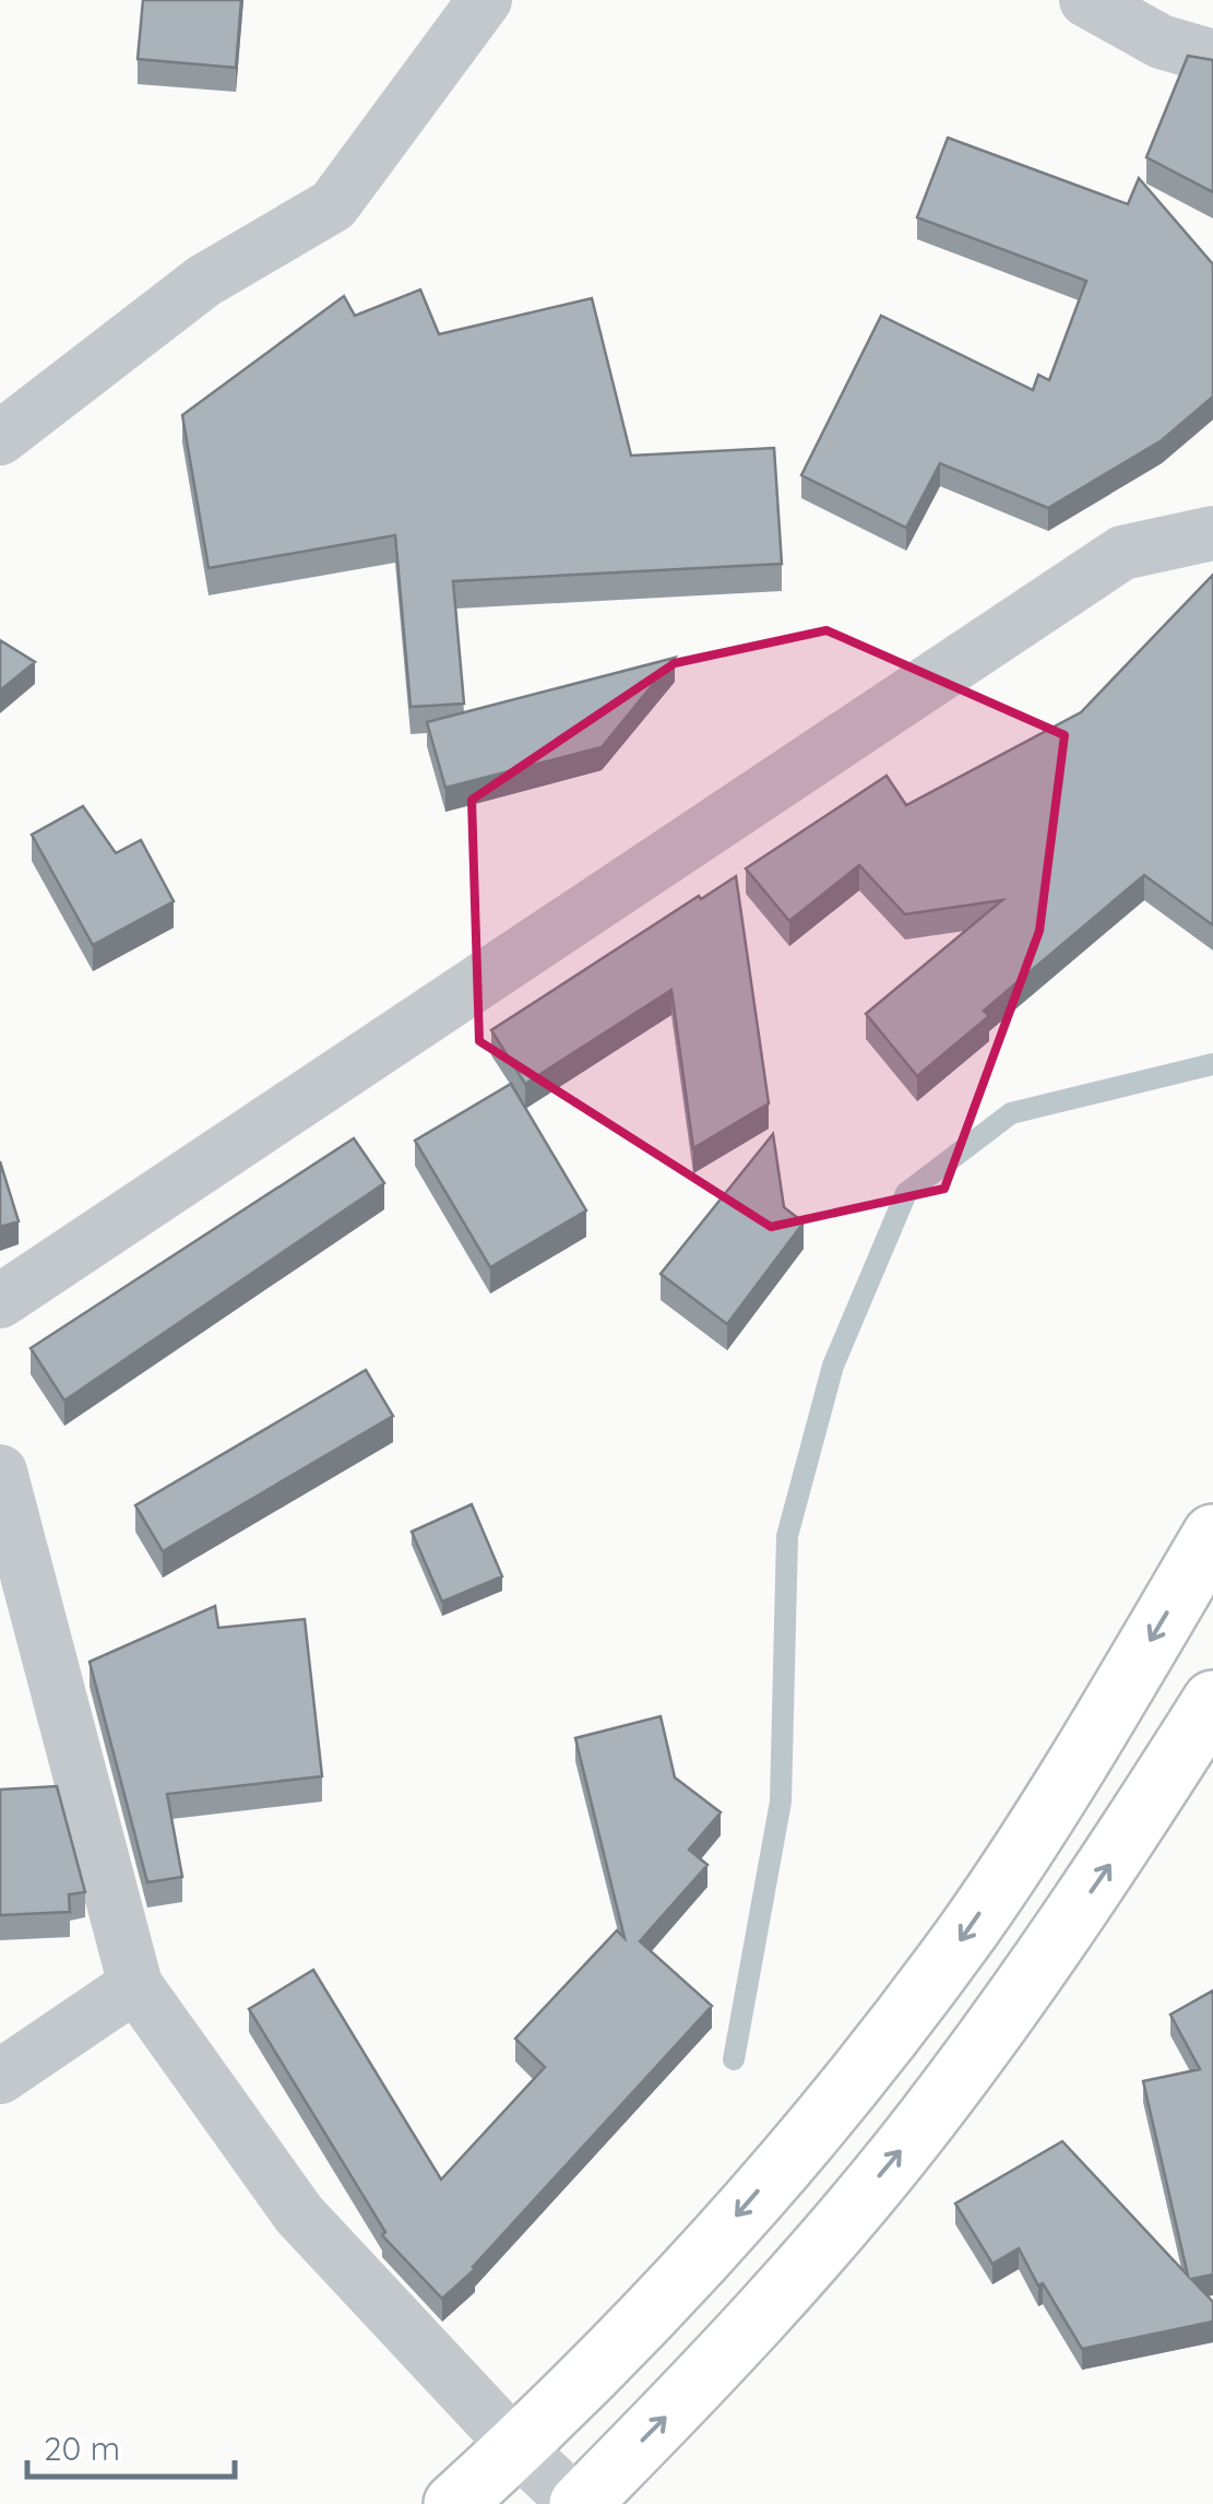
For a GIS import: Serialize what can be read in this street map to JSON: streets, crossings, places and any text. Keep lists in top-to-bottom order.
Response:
{
  "scale_bar": "20 m"
}
